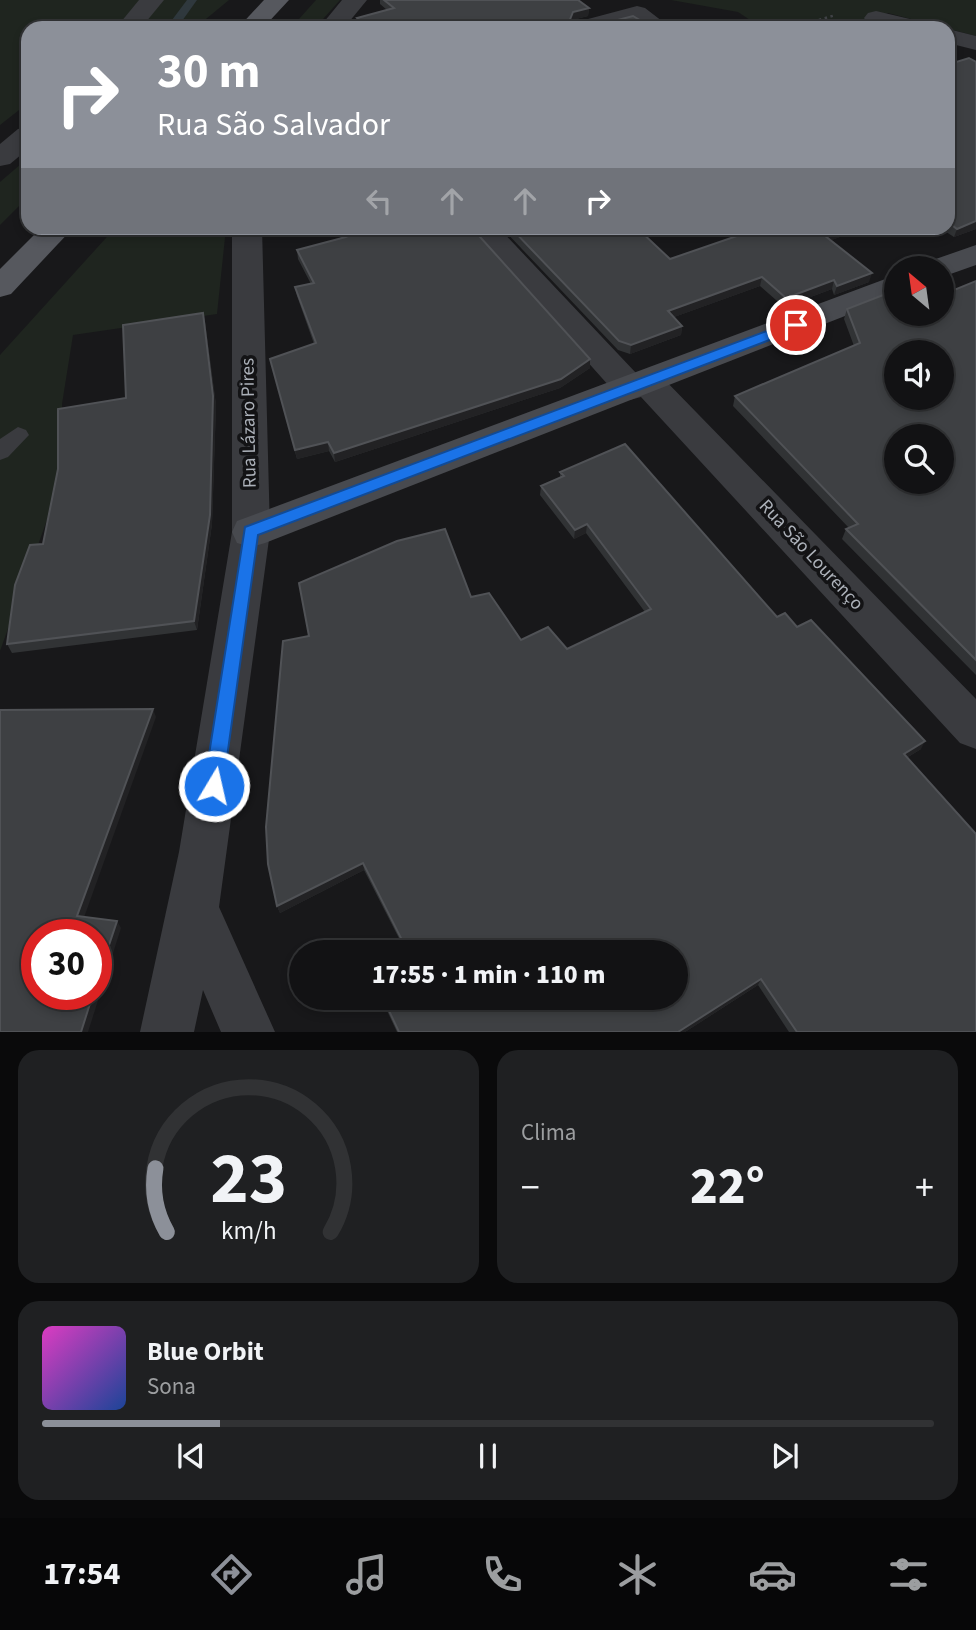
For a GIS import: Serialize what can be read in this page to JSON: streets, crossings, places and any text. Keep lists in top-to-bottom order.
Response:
{
  "streets": {
    "street": ["Rua Lázaro Pires", "Rua São Lourenço"]
  },
  "north": "top left",
  "page": {
    "turn": ["30 m", "Rua São Salvador"],
    "limit": "30",
    "trip": "17:55 · 1 min · 110 m",
    "tile": "Clima",
    "heat": ["−", "22°", "+"],
    "song": ["Blue Orbit", "Sona"],
    "tabs": "17:54",
    "gauge": ["23", "km/h"]
  }
}
